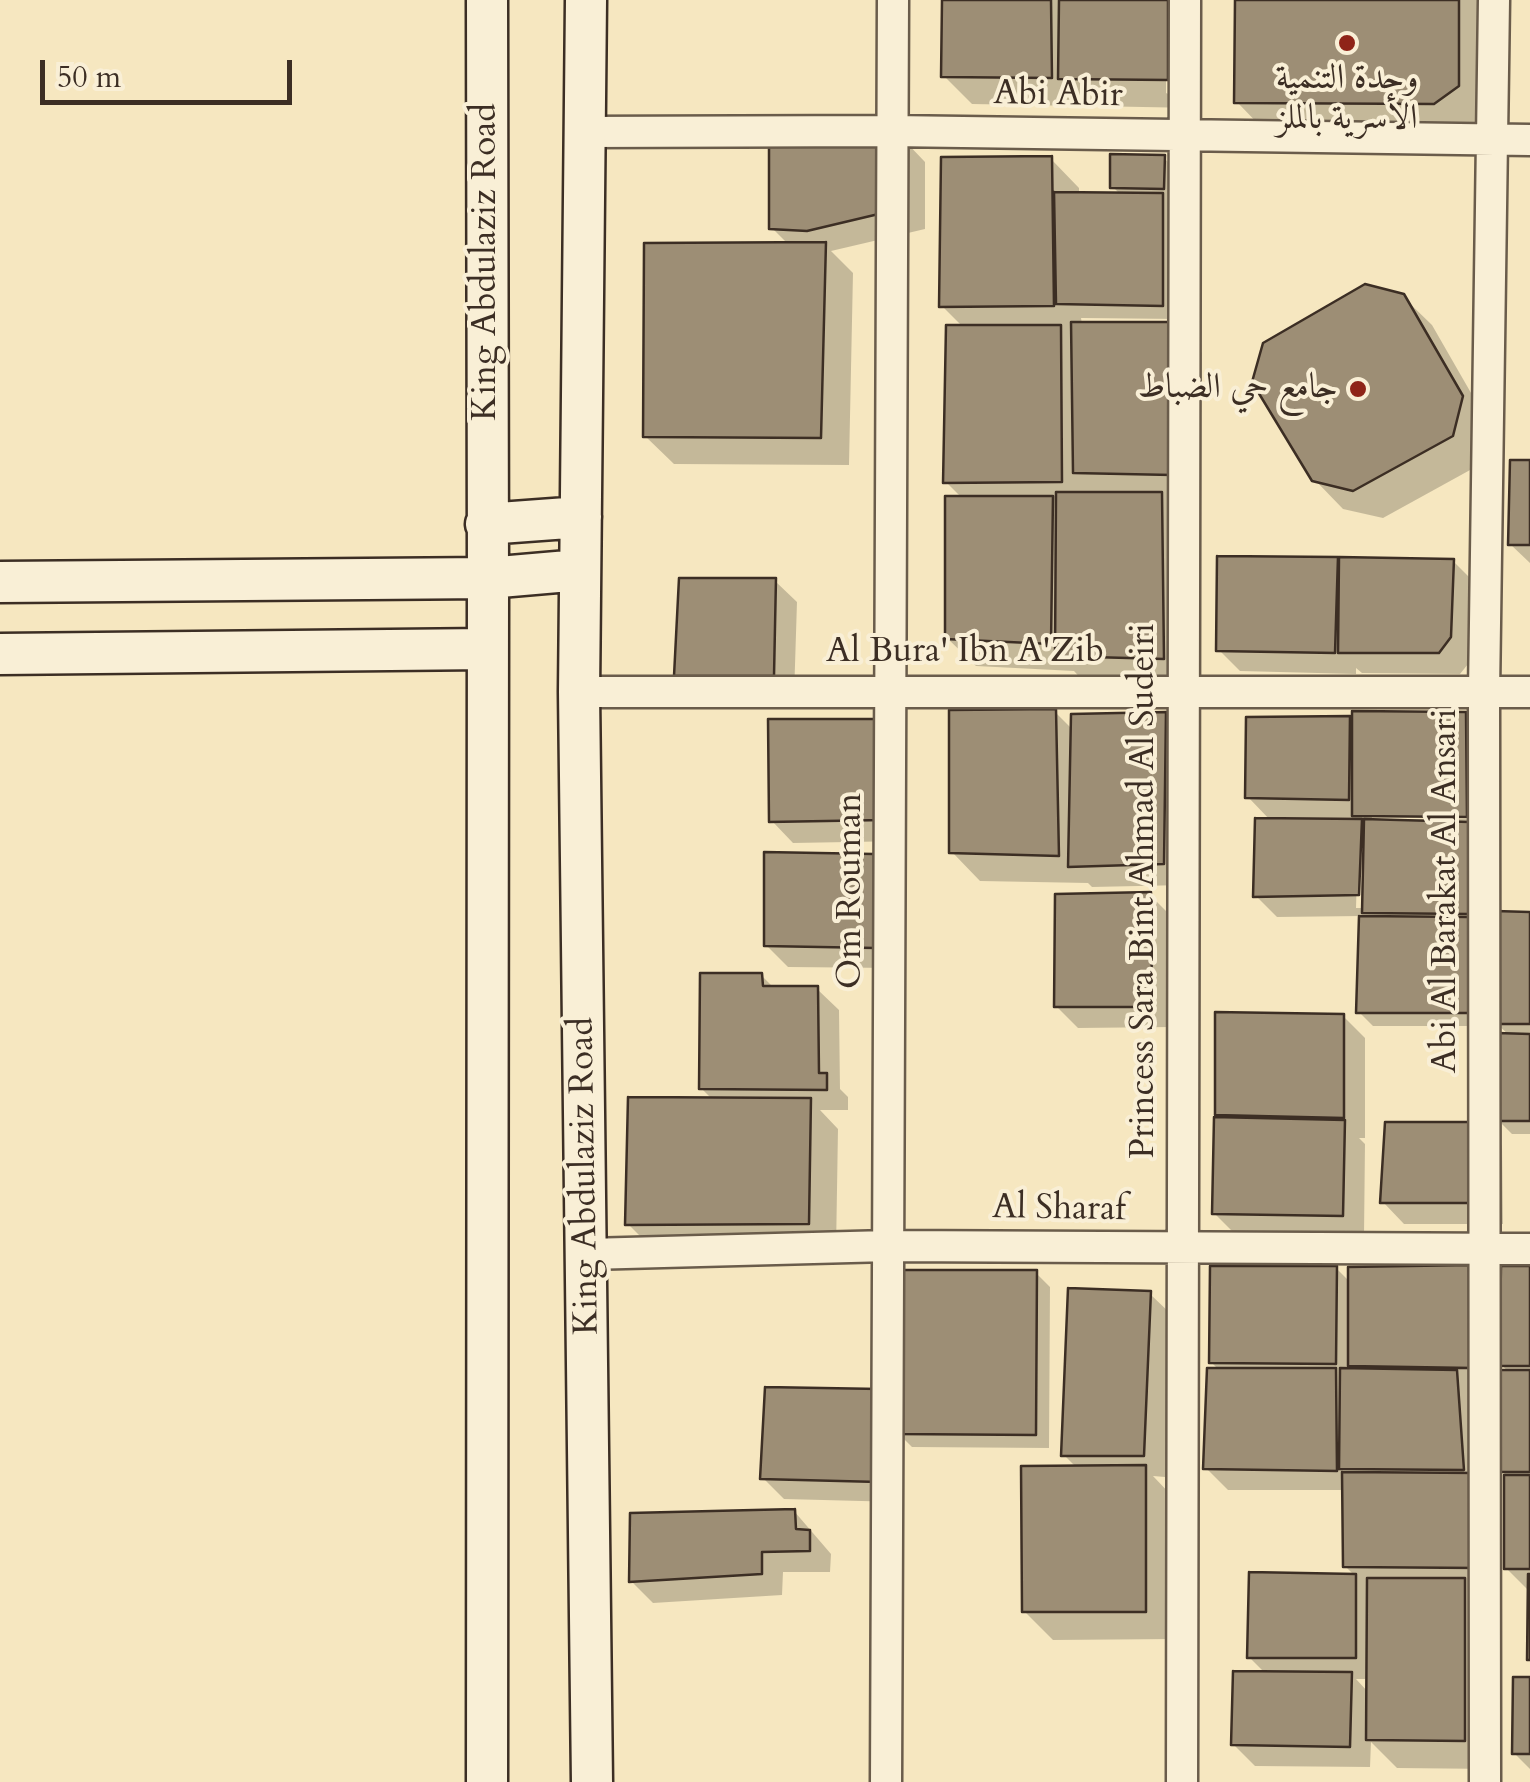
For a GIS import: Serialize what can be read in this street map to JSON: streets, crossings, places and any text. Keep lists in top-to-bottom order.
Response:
{
  "streets": {
    "main road": ["King Abdulaziz Road"],
    "street": [
      "Abi Abir",
      "Al Bura' Ibn A'Zib",
      "Om Rouman",
      "Princess Sara Bint Ahmad Al Sudeiri",
      "Abi Al Barakat Al Ansari",
      "Al Sharaf"
    ]
  },
  "crossings": [
    ["Abi Abir", "King Abdulaziz Road"],
    ["Abi Abir", "Om Rouman"],
    ["Abi Abir", "Princess Sara Bint Ahmad Al Sudeiri"],
    ["Abi Abir", "Abi Al Barakat Al Ansari"],
    ["King Abdulaziz Road", "Al Bura' Ibn A'Zib"],
    ["King Abdulaziz Road", "Al Sharaf"],
    ["Al Bura' Ibn A'Zib", "Om Rouman"],
    ["Al Bura' Ibn A'Zib", "Princess Sara Bint Ahmad Al Sudeiri"],
    ["Al Bura' Ibn A'Zib", "Abi Al Barakat Al Ansari"],
    ["Om Rouman", "Al Sharaf"],
    ["Princess Sara Bint Ahmad Al Sudeiri", "Al Sharaf"],
    ["Abi Al Barakat Al Ansari", "Al Sharaf"]
  ],
  "places": ["وحدة التنمية الأسرية بالملز", "جامع حي الضباط"],
  "scale_bar": "50 m"
}
